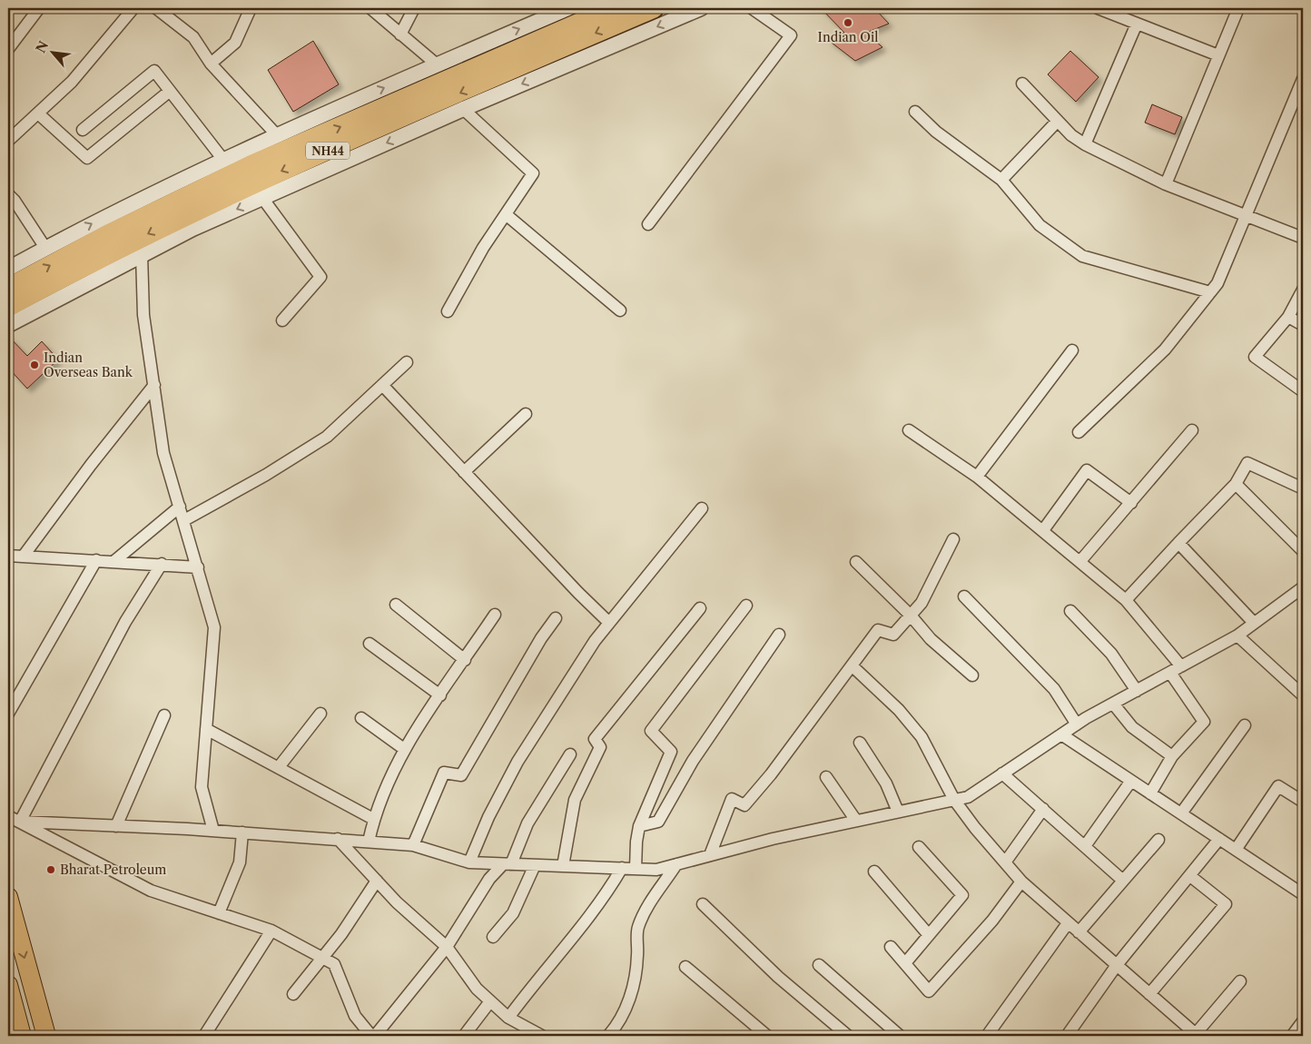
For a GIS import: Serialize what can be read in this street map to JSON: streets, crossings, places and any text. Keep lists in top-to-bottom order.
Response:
{
  "streets": {
    "highway": ["NH44"]
  },
  "places": ["Indian Oil", "Indian Overseas Bank", "Bharat Petroleum"],
  "north": "top left"
}
